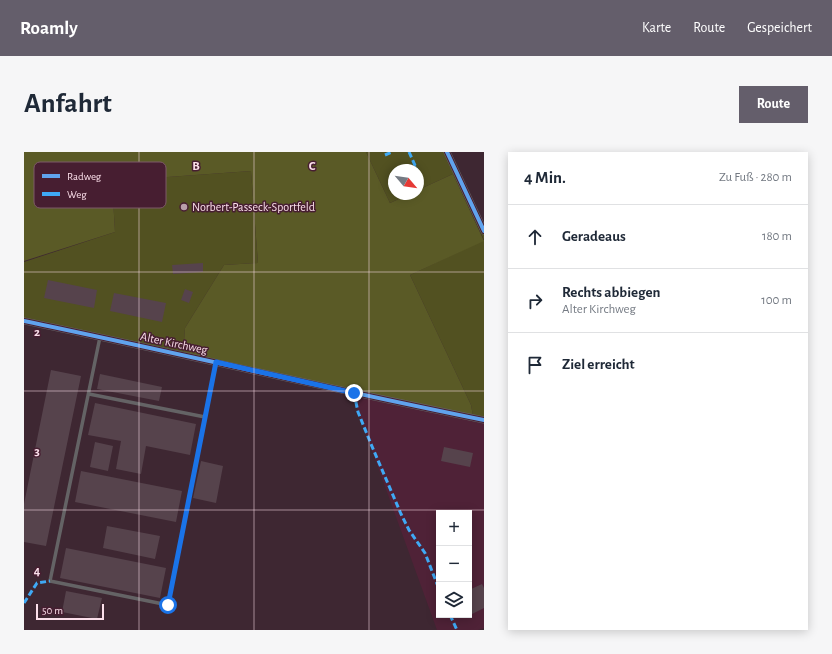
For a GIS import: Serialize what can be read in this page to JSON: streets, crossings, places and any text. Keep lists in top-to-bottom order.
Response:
{
  "streets": {
    "street": ["Alter Kirchweg"]
  },
  "places": ["Norbert-Passeck-Sportfeld"],
  "legend": ["Radweg", "Weg"],
  "scale_bar": "50 m",
  "north": "bottom right",
  "page": {
    "header": "Roamly",
    "nav": ["Karte", "Route", "Gespeichert"],
    "buttons": "Route",
    "title": "Anfahrt",
    "heading": ["4 Min.", "Zu Fuß · 280 m"],
    "list": [
      ["Geradeaus", "180 m"],
      ["Rechts abbiegen", "Alter Kirchweg", "100 m"],
      "Ziel erreicht"
    ],
    "map_buttons": ["+", "−"],
    "scale": "50 m"
  },
  "grid": {
    "columns": ["B", "C"],
    "rows": ["2", "3", "4"]
  }
}
